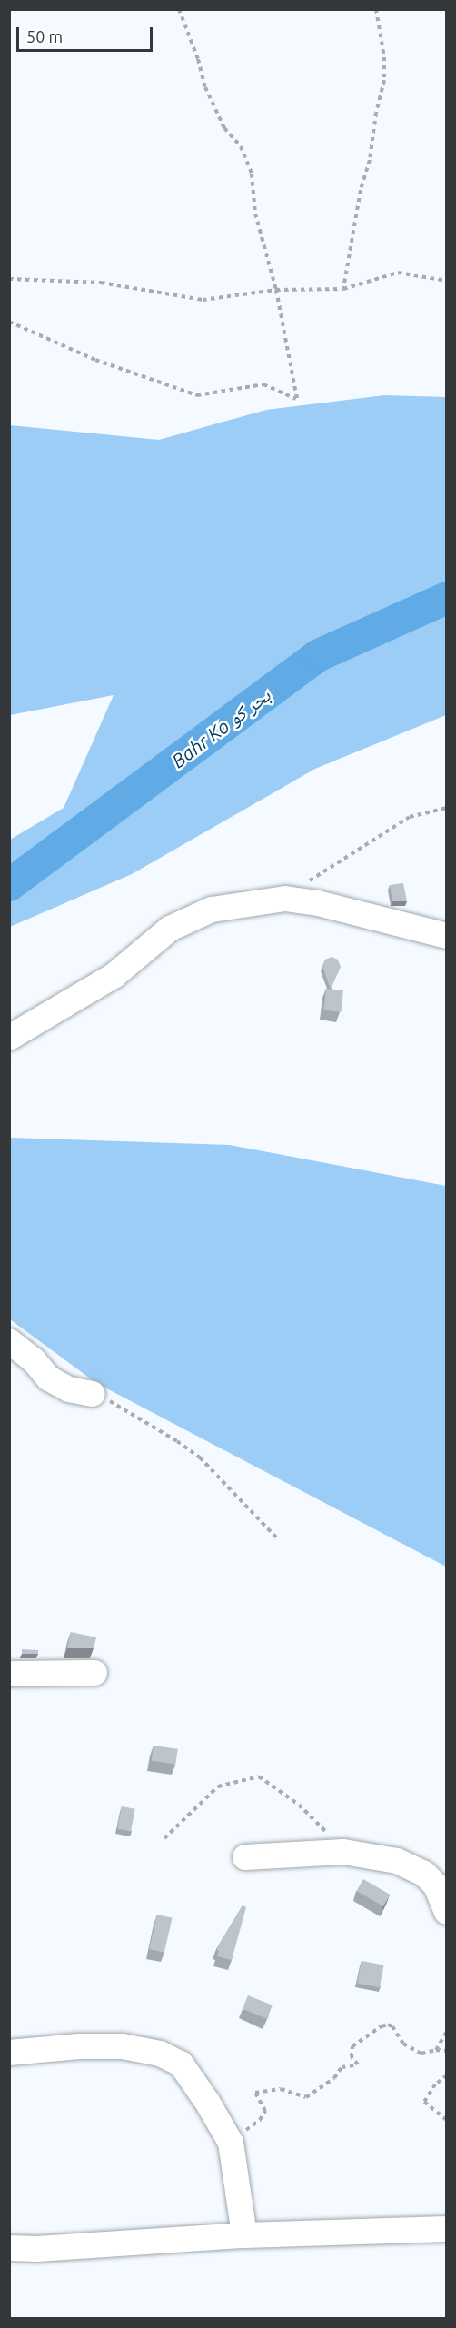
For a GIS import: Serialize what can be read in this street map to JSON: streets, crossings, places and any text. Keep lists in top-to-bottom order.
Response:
{
  "water": ["Bahr Ko بحر كو"],
  "scale_bar": "50 m"
}
